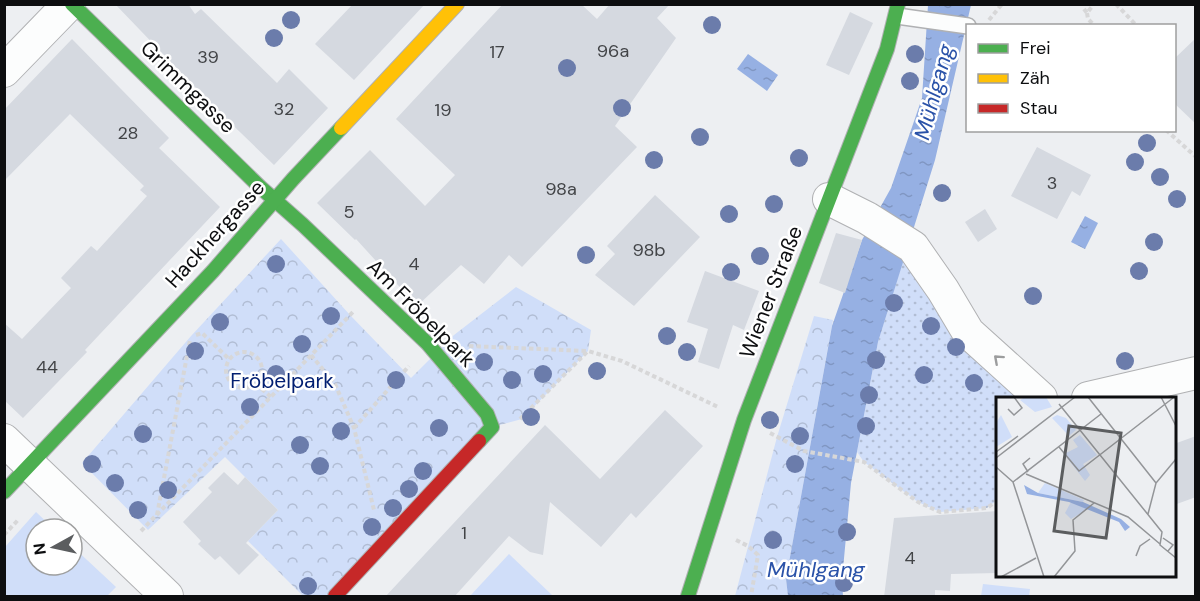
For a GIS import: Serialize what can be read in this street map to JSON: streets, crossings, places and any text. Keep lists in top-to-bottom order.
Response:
{
  "streets": {
    "street": [
      "Grimmgasse",
      "Hackhergasse",
      "Wiener Straße",
      "Am Fröbelpark"
    ]
  },
  "crossings": [
    ["Grimmgasse", "Hackhergasse"],
    ["Grimmgasse", "Am Fröbelpark"],
    ["Hackhergasse", "Am Fröbelpark"]
  ],
  "water": ["Mühlgang"],
  "parks": ["Fröbelpark"],
  "house_numbers": [
    "96a",
    "17",
    "39",
    "32",
    "19",
    "28",
    "3",
    "98a",
    "5",
    "98b",
    "4",
    "44",
    "1",
    "4"
  ],
  "legend": ["Frei", "Zäh", "Stau"],
  "north": "left"
}
